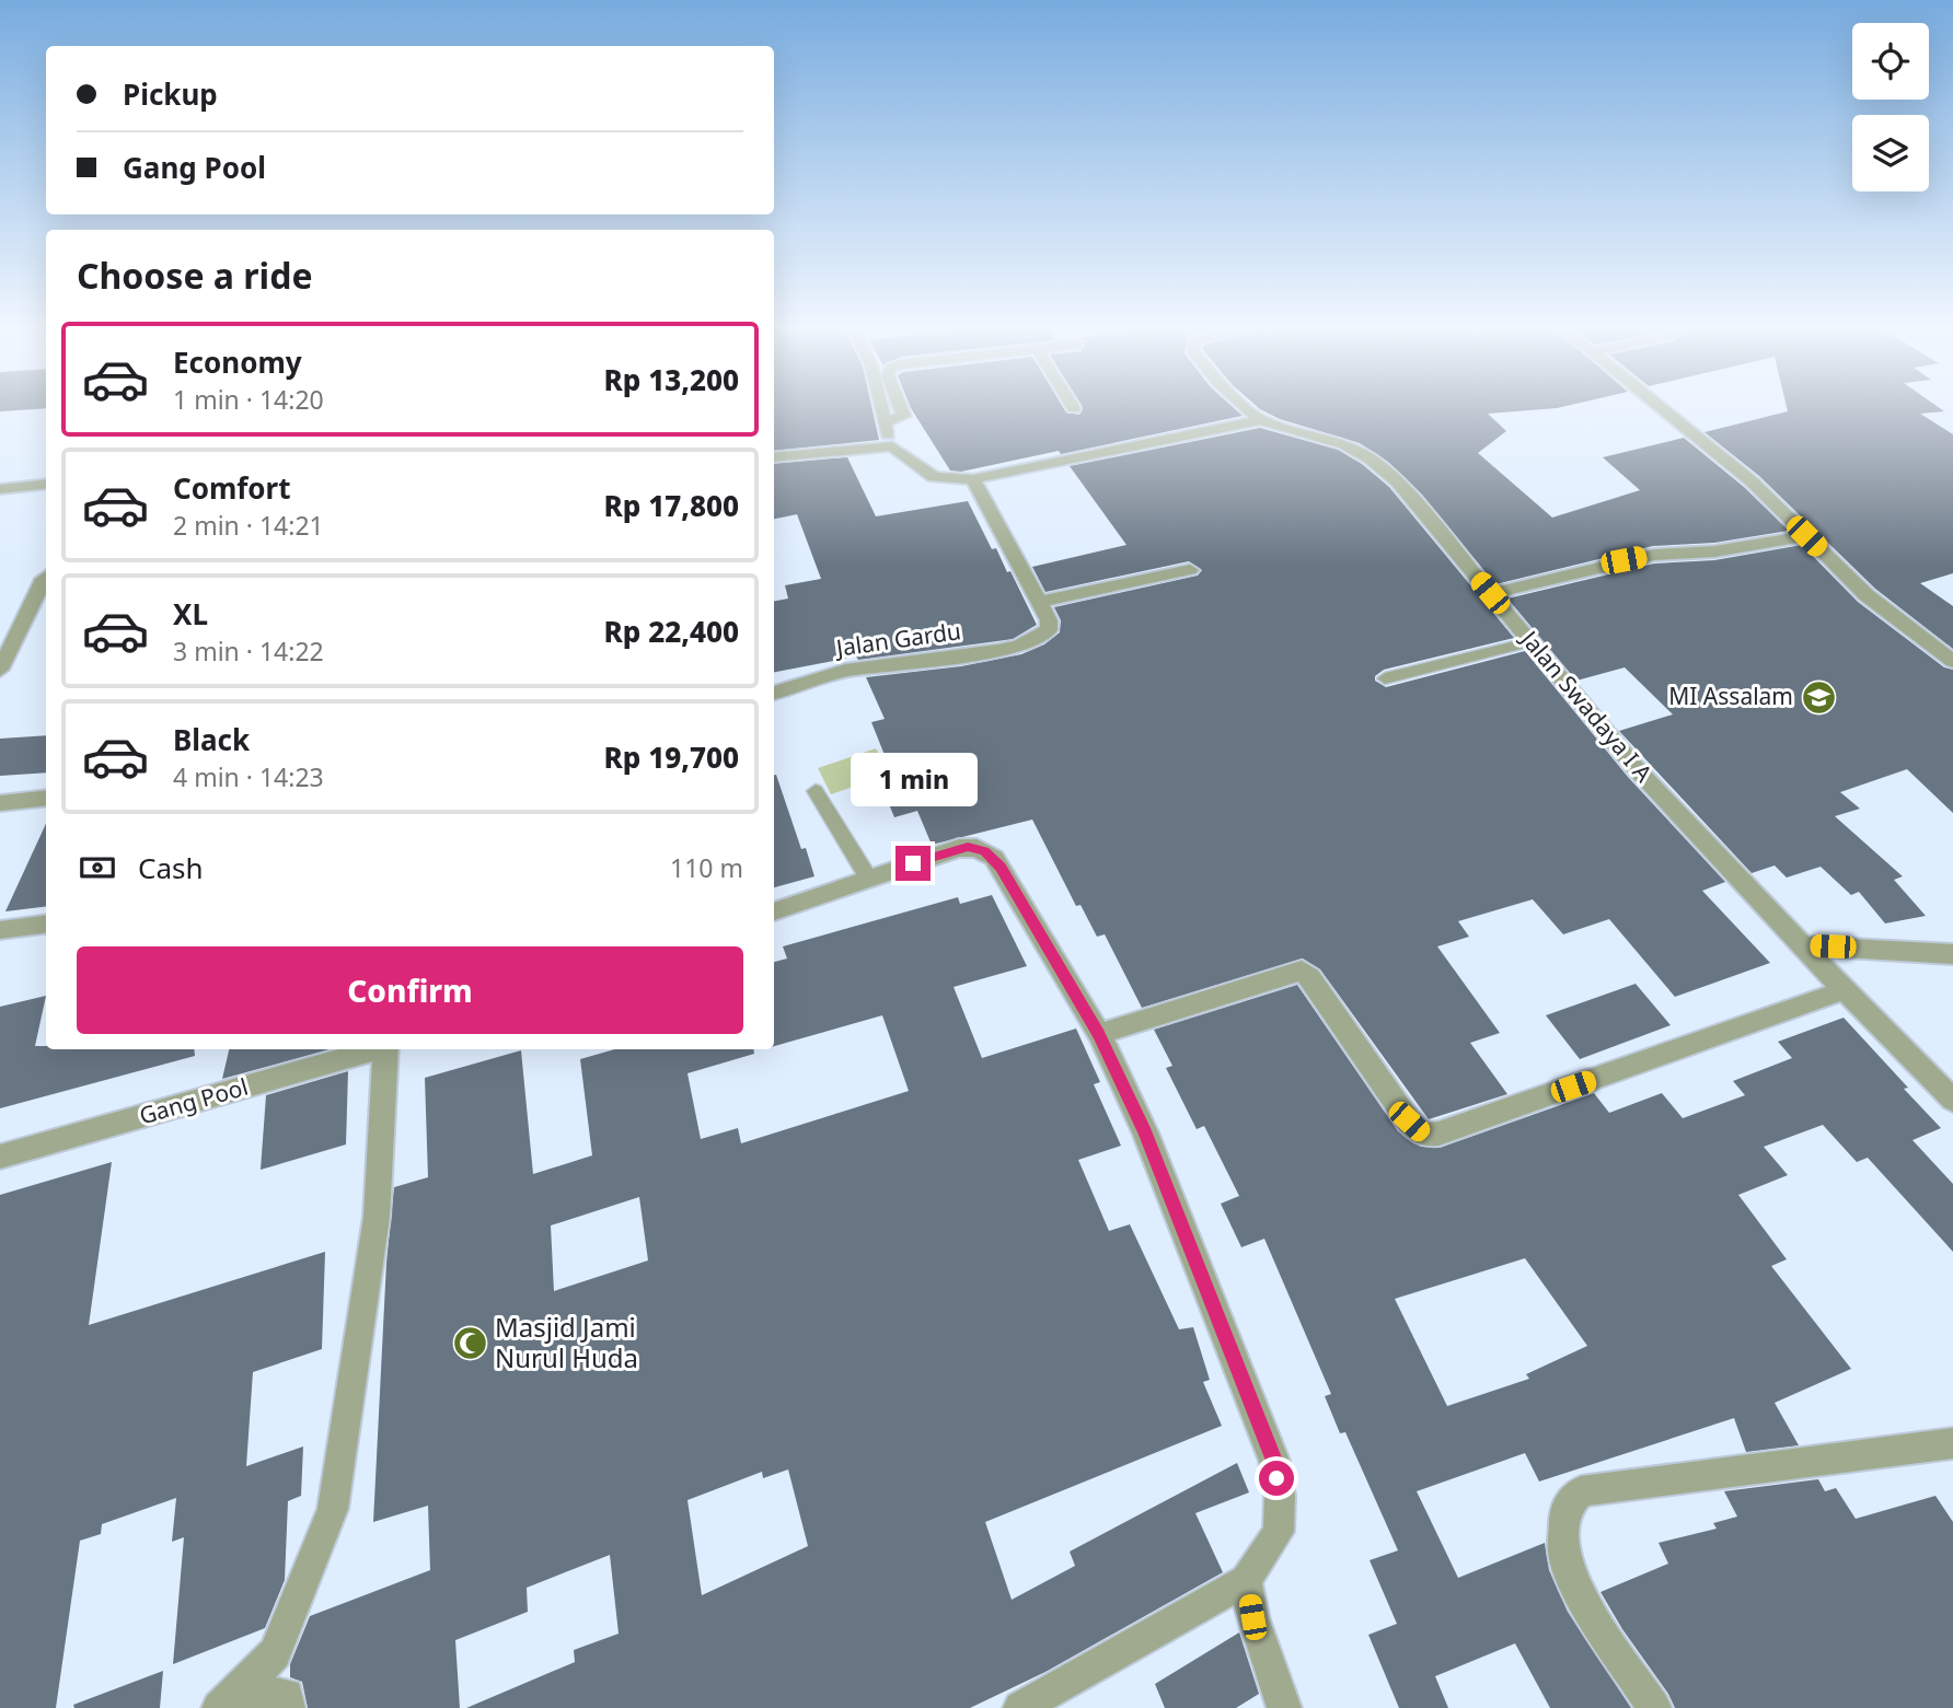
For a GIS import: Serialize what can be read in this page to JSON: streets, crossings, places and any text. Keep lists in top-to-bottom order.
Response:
{
  "streets": {
    "street": ["Jalan Gardu", "Jalan Swadaya I A", "Gang Pool"]
  },
  "places": {
    "school or university": ["MI Assalam"],
    "mosque": ["Masjid Jami Nurul Huda"]
  },
  "page": {
    "banner": ["Pickup", "Gang Pool"],
    "heading": "Choose a ride",
    "list": [
      {
        "name": "Economy",
        "note": "1 min · 14:20",
        "value": "Rp 13,200"
      },
      {
        "name": "Comfort",
        "note": "2 min · 14:21",
        "value": "Rp 17,800"
      },
      {
        "name": "XL",
        "note": "3 min · 14:22",
        "value": "Rp 22,400"
      },
      {
        "name": "Black",
        "note": "4 min · 14:23",
        "value": "Rp 19,700"
      }
    ],
    "bubble": "1 min",
    "pay": ["Cash", "110 m"],
    "buttons": "Confirm"
  }
}
